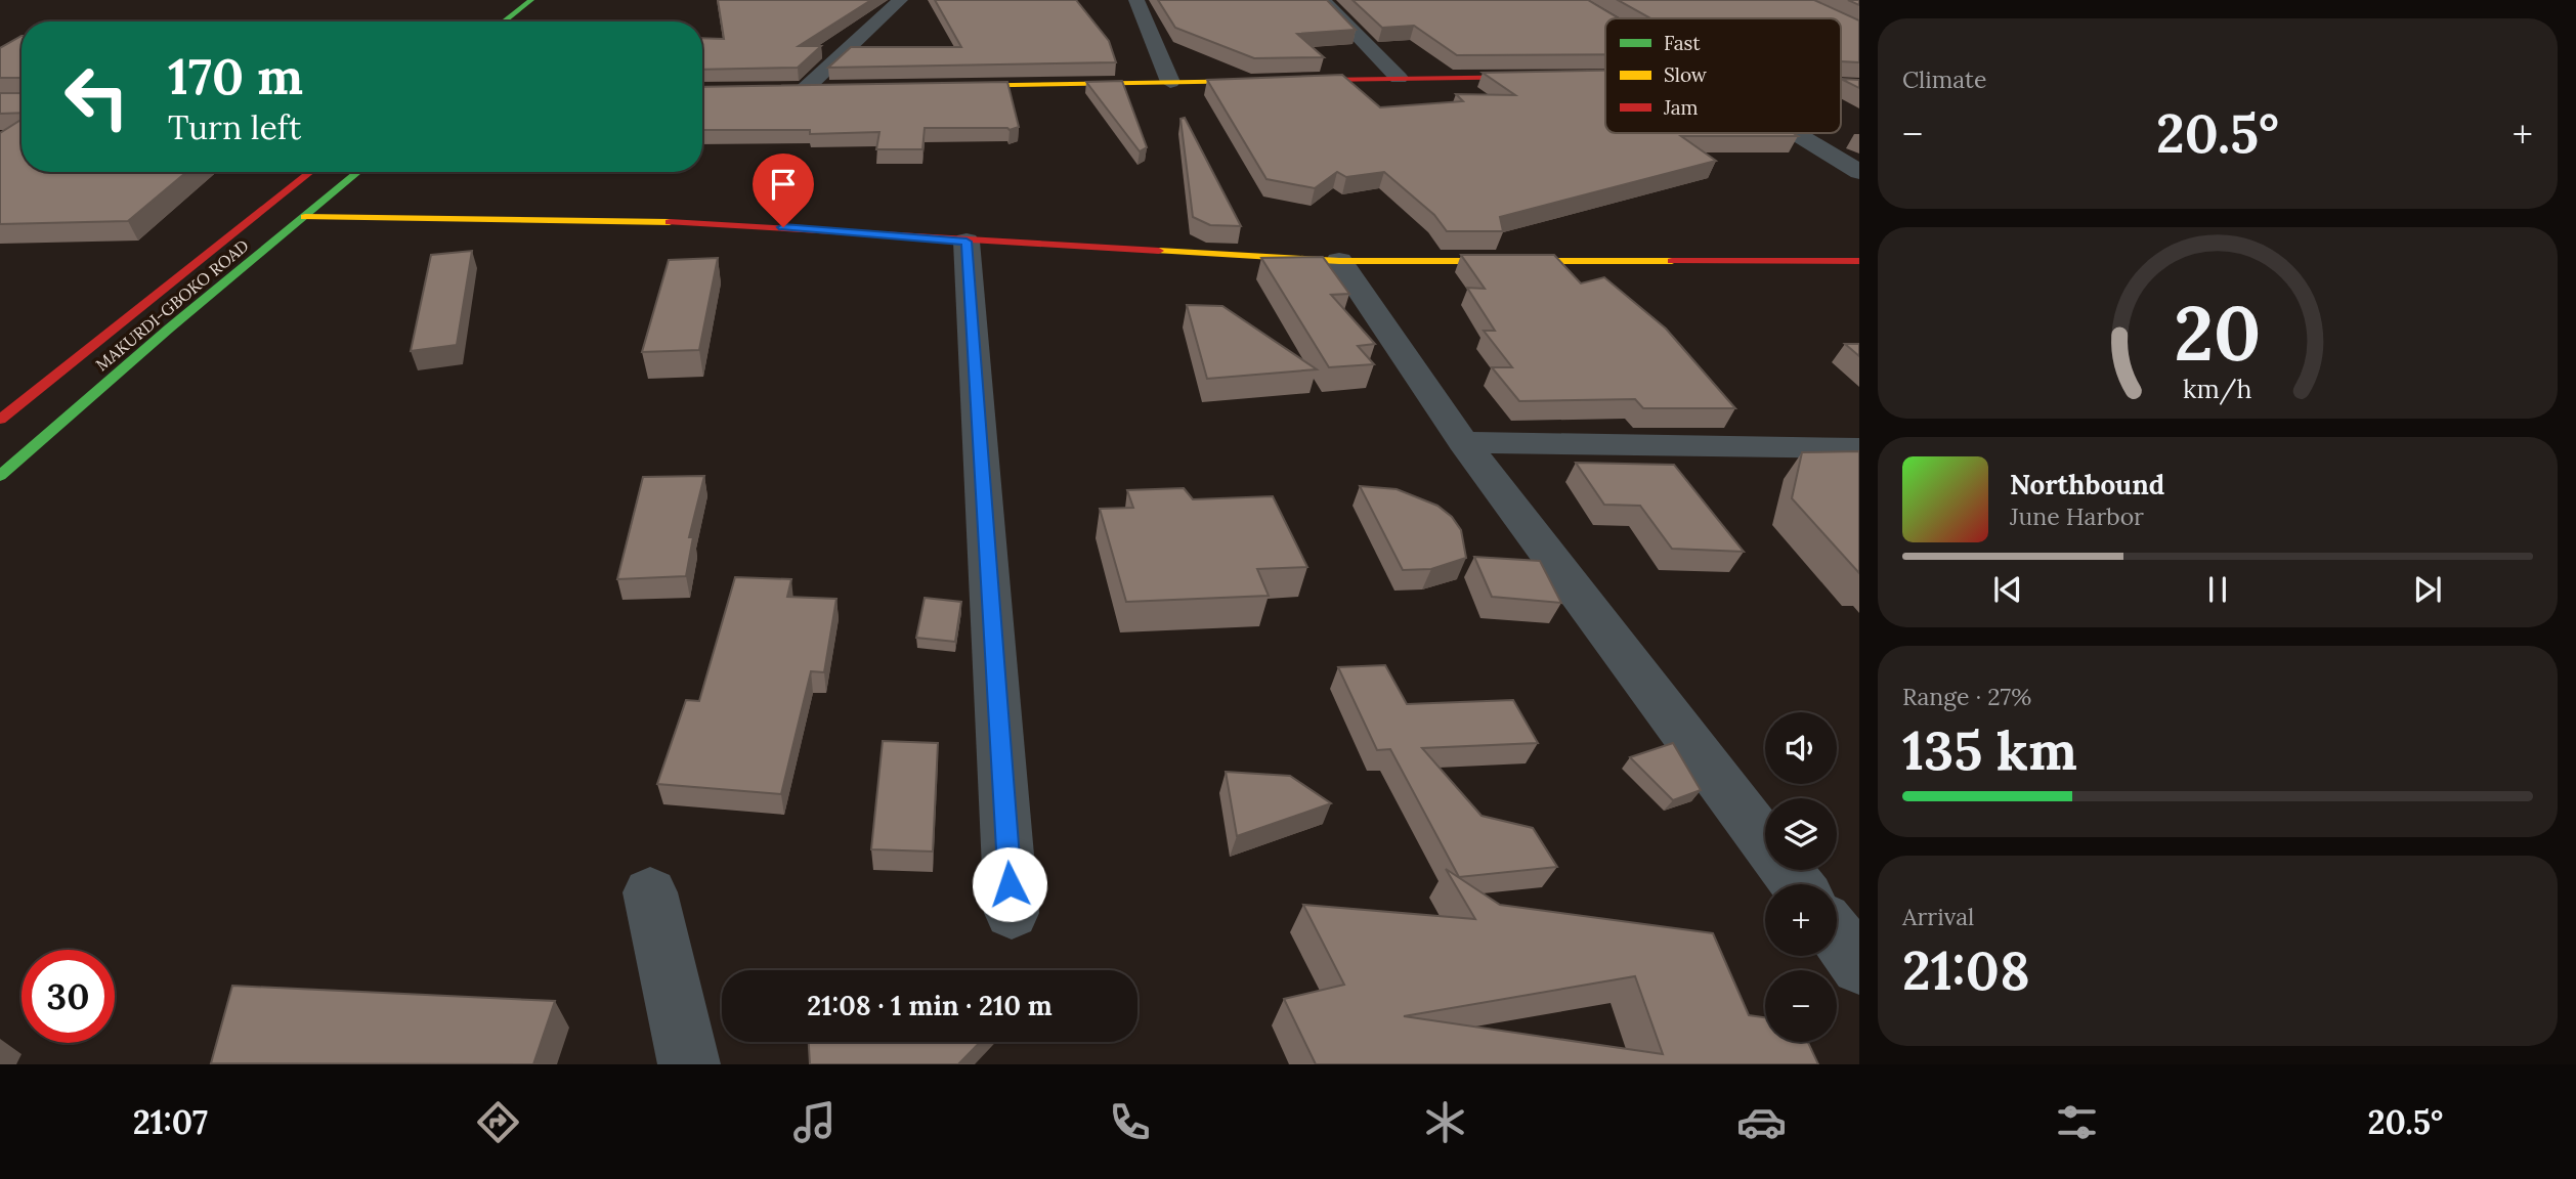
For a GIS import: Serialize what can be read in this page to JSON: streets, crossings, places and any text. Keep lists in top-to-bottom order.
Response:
{
  "streets": {
    "street": ["MAKURDI-GBOKO ROAD"]
  },
  "legend": ["Fast", "Slow", "Jam"],
  "page": {
    "tile": [
      "Climate",
      ["Range · 27%", "135 km"],
      ["Arrival", "21:08"]
    ],
    "turn": ["170 m", "Turn left"],
    "heat": ["−", "20.5°", "+"],
    "song": ["Northbound", "June Harbor"],
    "map_buttons": ["+", "−"],
    "limit": "30",
    "trip": "21:08 · 1 min · 210 m",
    "tabs": ["21:07", "20.5°"],
    "gauge": ["20", "km/h"]
  }
}
